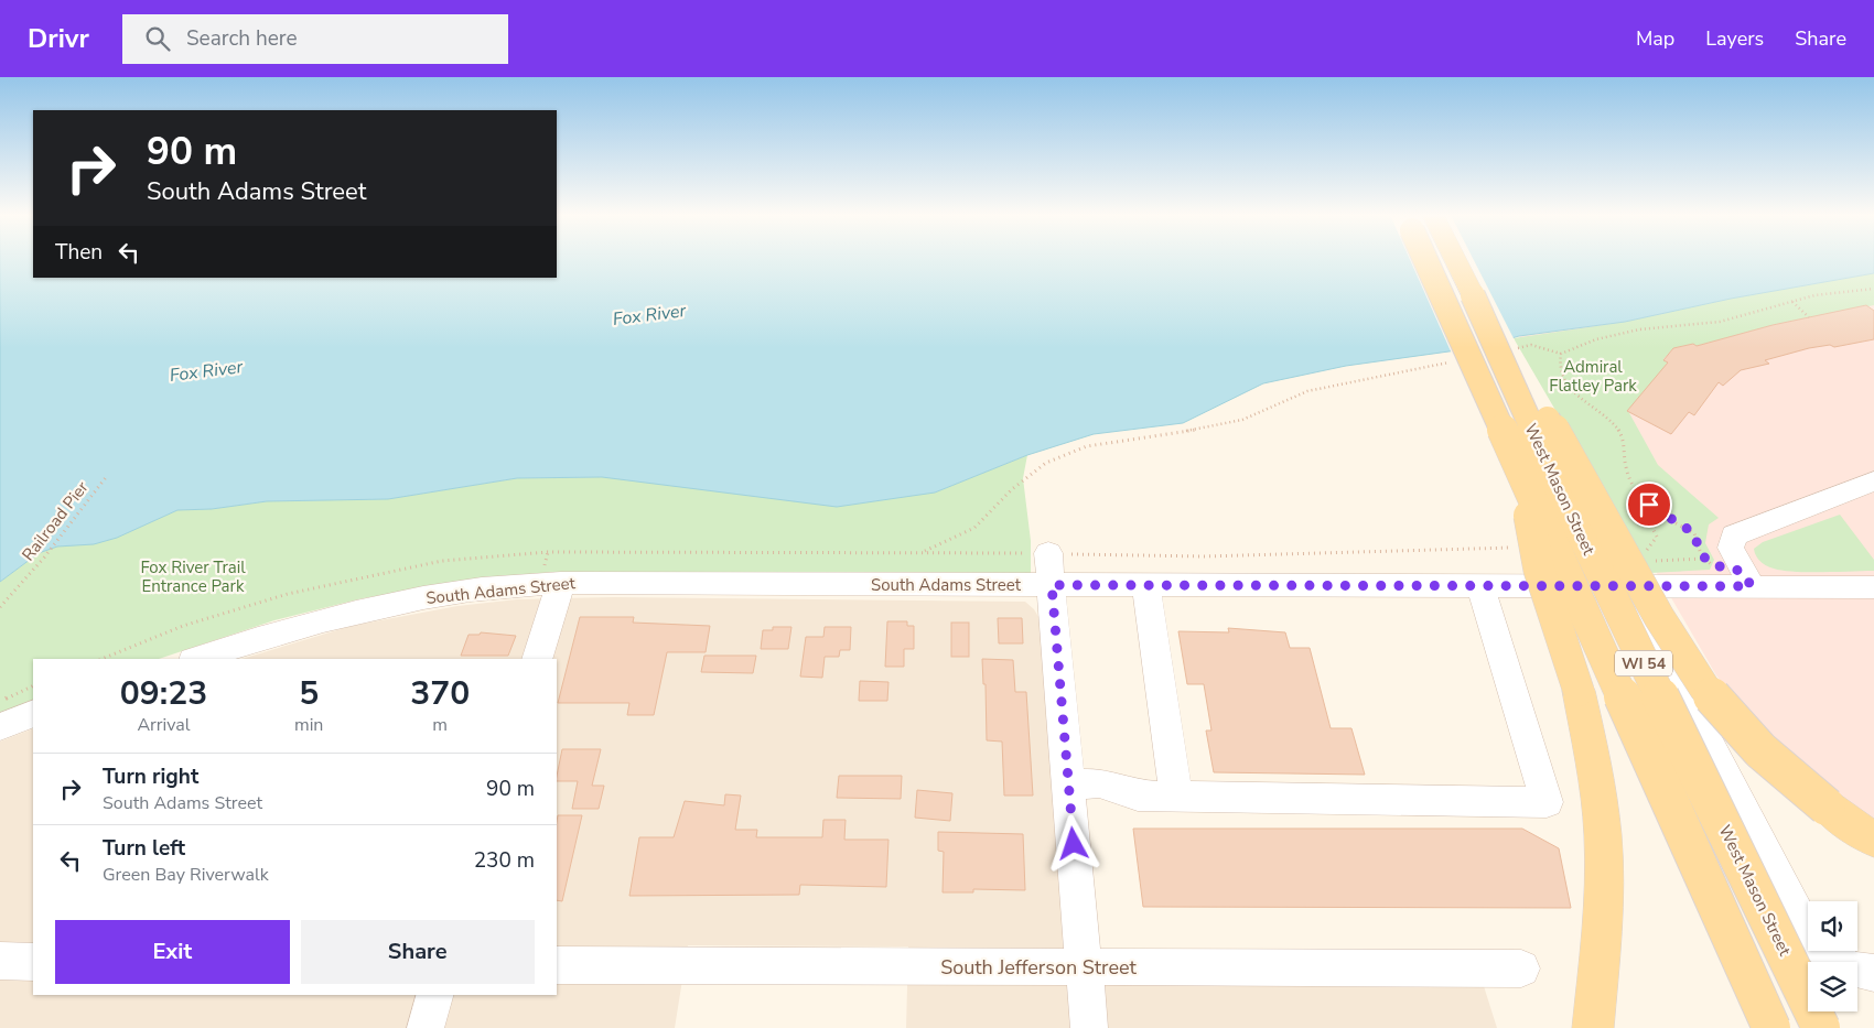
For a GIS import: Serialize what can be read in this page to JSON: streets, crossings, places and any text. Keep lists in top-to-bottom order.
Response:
{
  "streets": {
    "main road": ["West Mason Street", "WI 54"],
    "street": ["South Adams Street", "South Jefferson Street"],
    "path": ["Railroad Pier"]
  },
  "water": ["Fox River"],
  "parks": ["Admiral Flatley Park", "Fox River Trail Entrance Park"],
  "page": {
    "header": "Drivr",
    "search": "Search here",
    "nav": ["Map", "Layers", "Share"],
    "turn": ["90 m", "South Adams Street"],
    "then": "Then",
    "eta": [
      "09:23",
      "Arrival",
      "5",
      "min",
      "370",
      "m"
    ],
    "list": [
      {
        "name": "Turn right",
        "note": "South Adams Street",
        "value": "90 m"
      },
      {
        "name": "Turn left",
        "note": "Green Bay Riverwalk",
        "value": "230 m"
      }
    ],
    "buttons": ["Exit", "Share"]
  }
}
